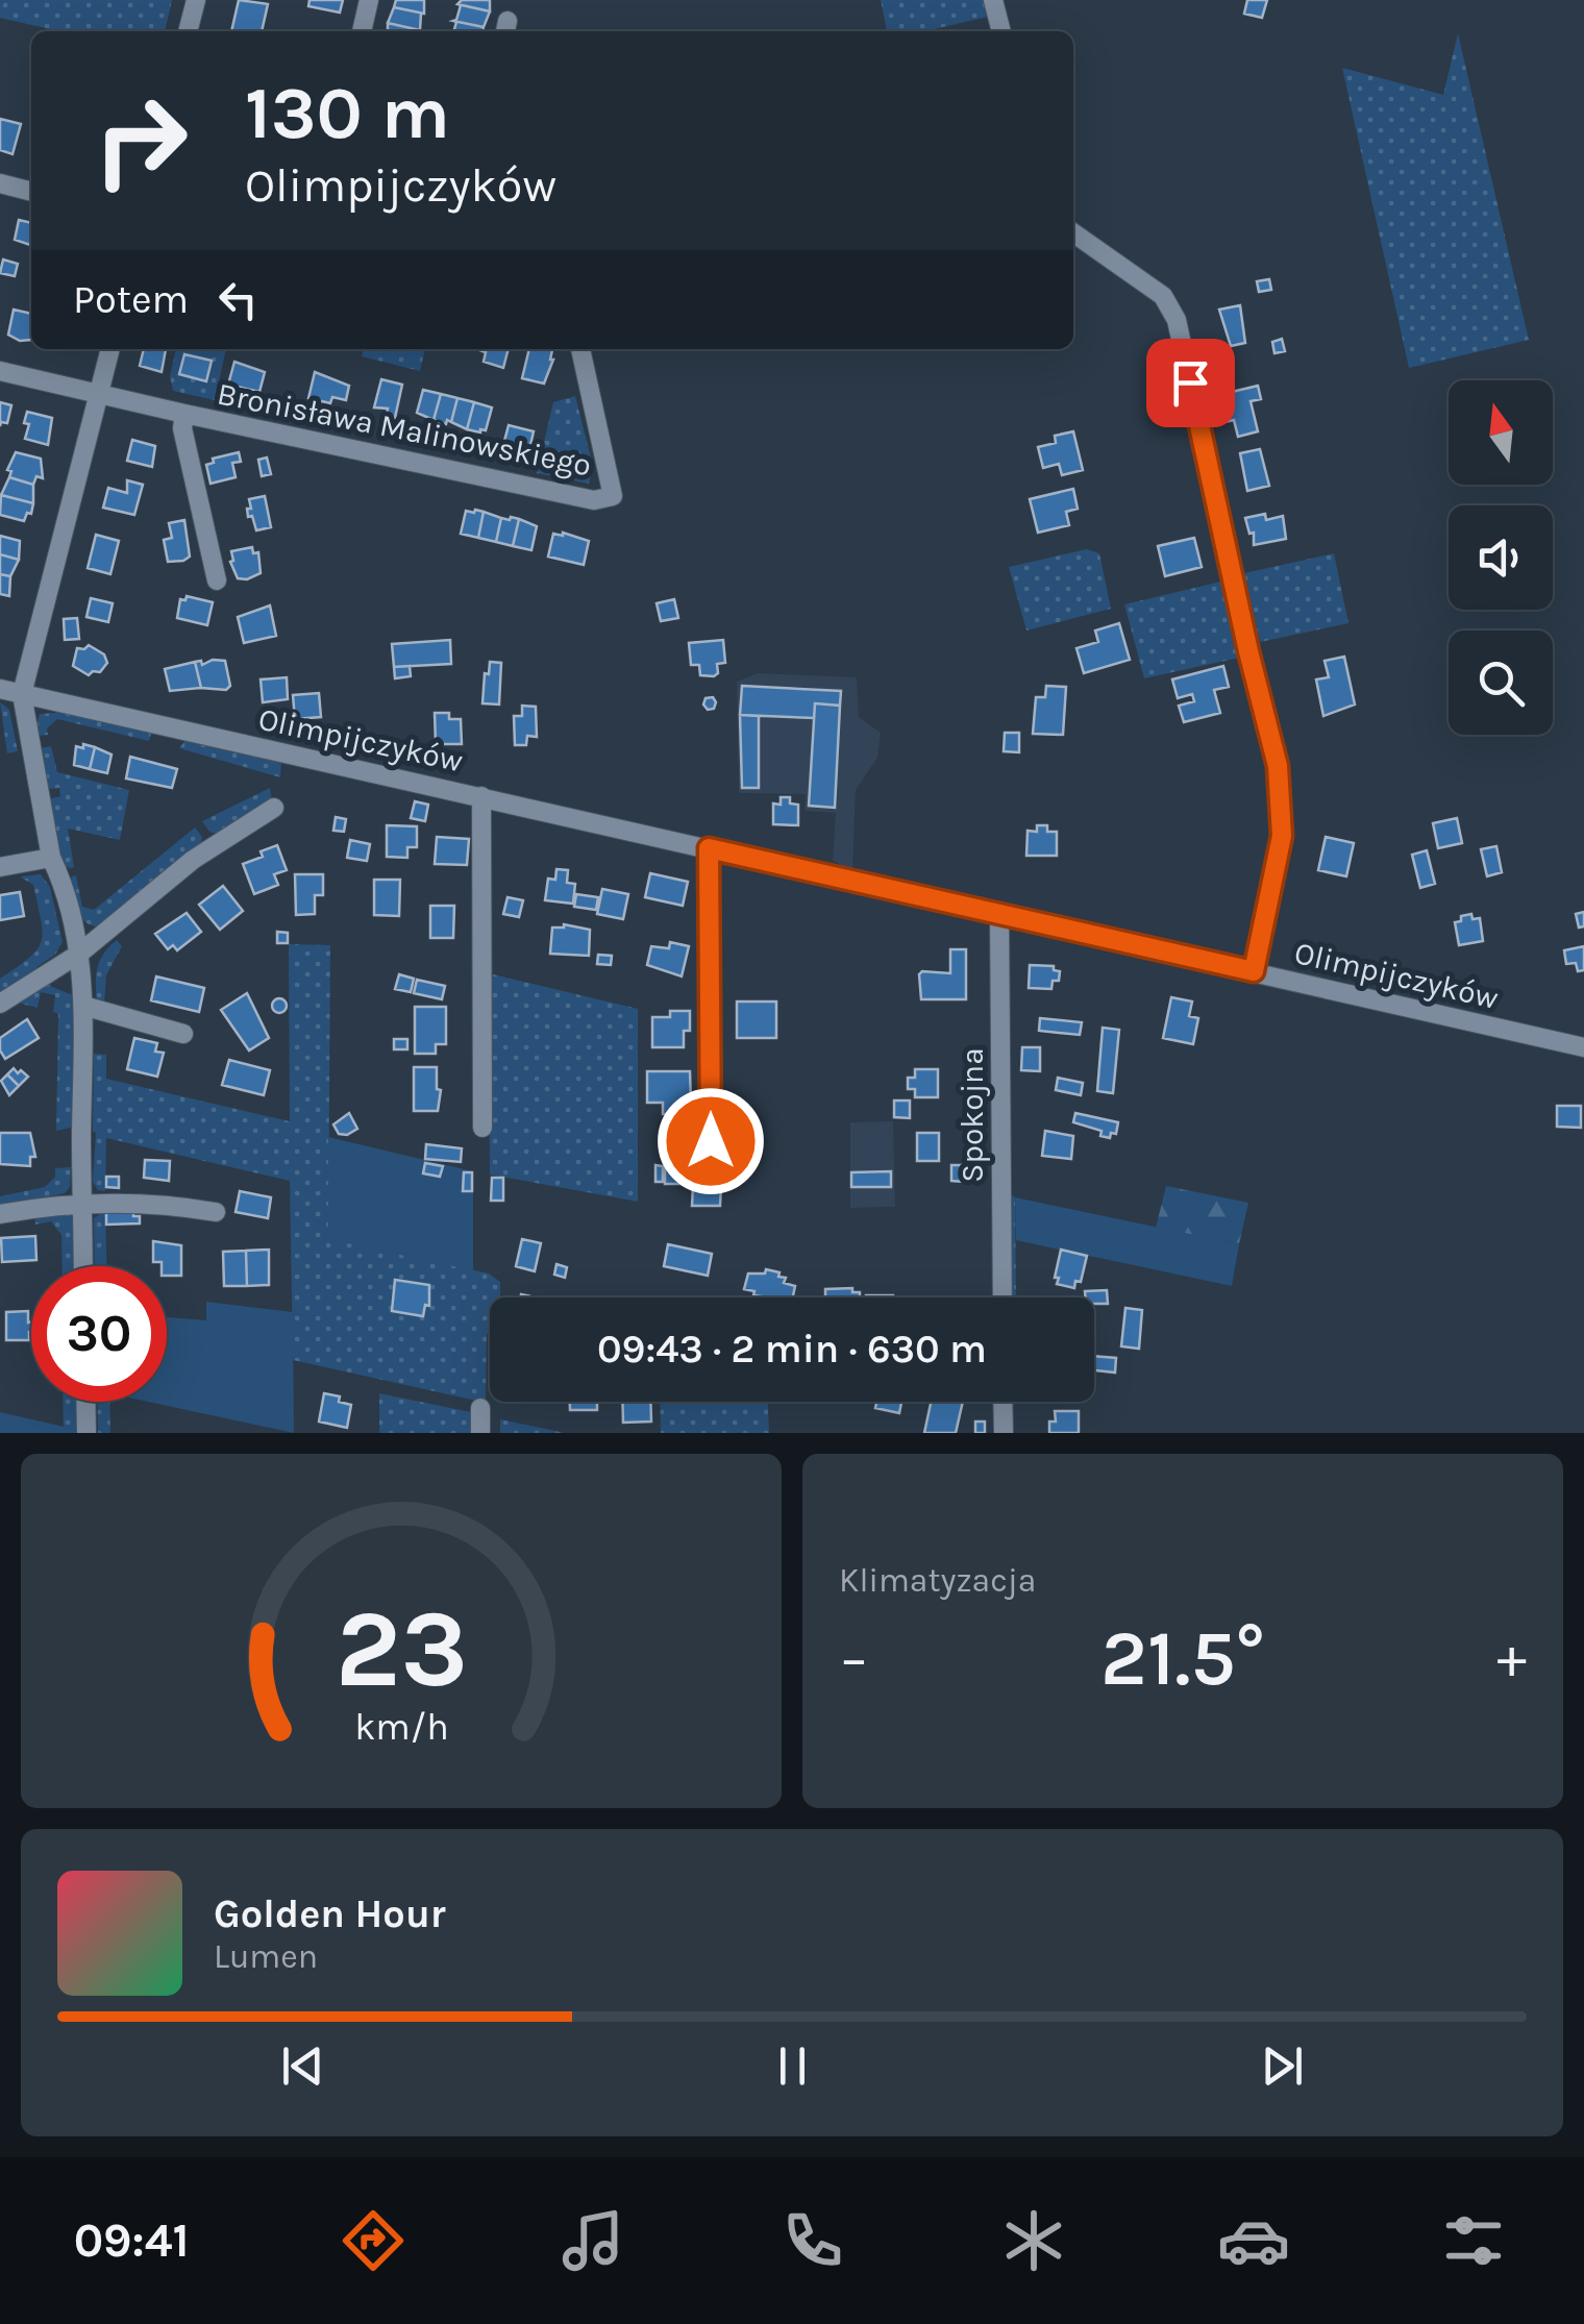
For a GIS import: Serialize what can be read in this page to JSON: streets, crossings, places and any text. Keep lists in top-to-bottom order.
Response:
{
  "streets": {
    "street": ["Bronisława Malinowskiego", "Olimpijczyków", "Spokojna"]
  },
  "crossings": [
    ["Olimpijczyków", "Spokojna"]
  ],
  "north": "top",
  "page": {
    "turn": ["130 m", "Olimpijczyków"],
    "then": "Potem",
    "limit": "30",
    "trip": "09:43 · 2 min · 630 m",
    "tile": "Klimatyzacja",
    "heat": ["−", "21.5°", "+"],
    "song": ["Golden Hour", "Lumen"],
    "tabs": "09:41",
    "gauge": ["23", "km/h"]
  }
}
